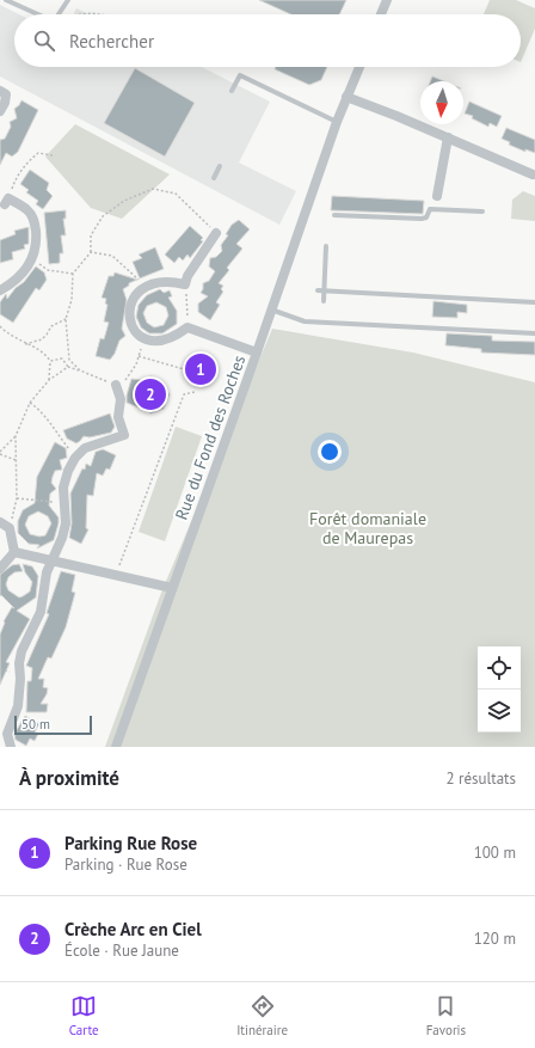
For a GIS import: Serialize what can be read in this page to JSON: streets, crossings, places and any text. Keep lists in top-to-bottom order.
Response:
{
  "streets": {
    "street": ["Rue du Fond des Roches"]
  },
  "parks": ["Forêt domaniale de Maurepas"],
  "scale_bar": "50 m",
  "north": "bottom",
  "page": {
    "search": "Rechercher",
    "pins": ["1", "2"],
    "scale": "50 m",
    "heading": ["À proximité", "2 résultats"],
    "list": [
      {
        "mark": "1",
        "name": "Parking Rue Rose",
        "note": "Parking · Rue Rose",
        "value": "100 m"
      },
      {
        "mark": "2",
        "name": "Crèche Arc en Ciel",
        "note": "École · Rue Jaune",
        "value": "120 m"
      }
    ],
    "nav": ["Carte", "Itinéraire", "Favoris"]
  }
}
